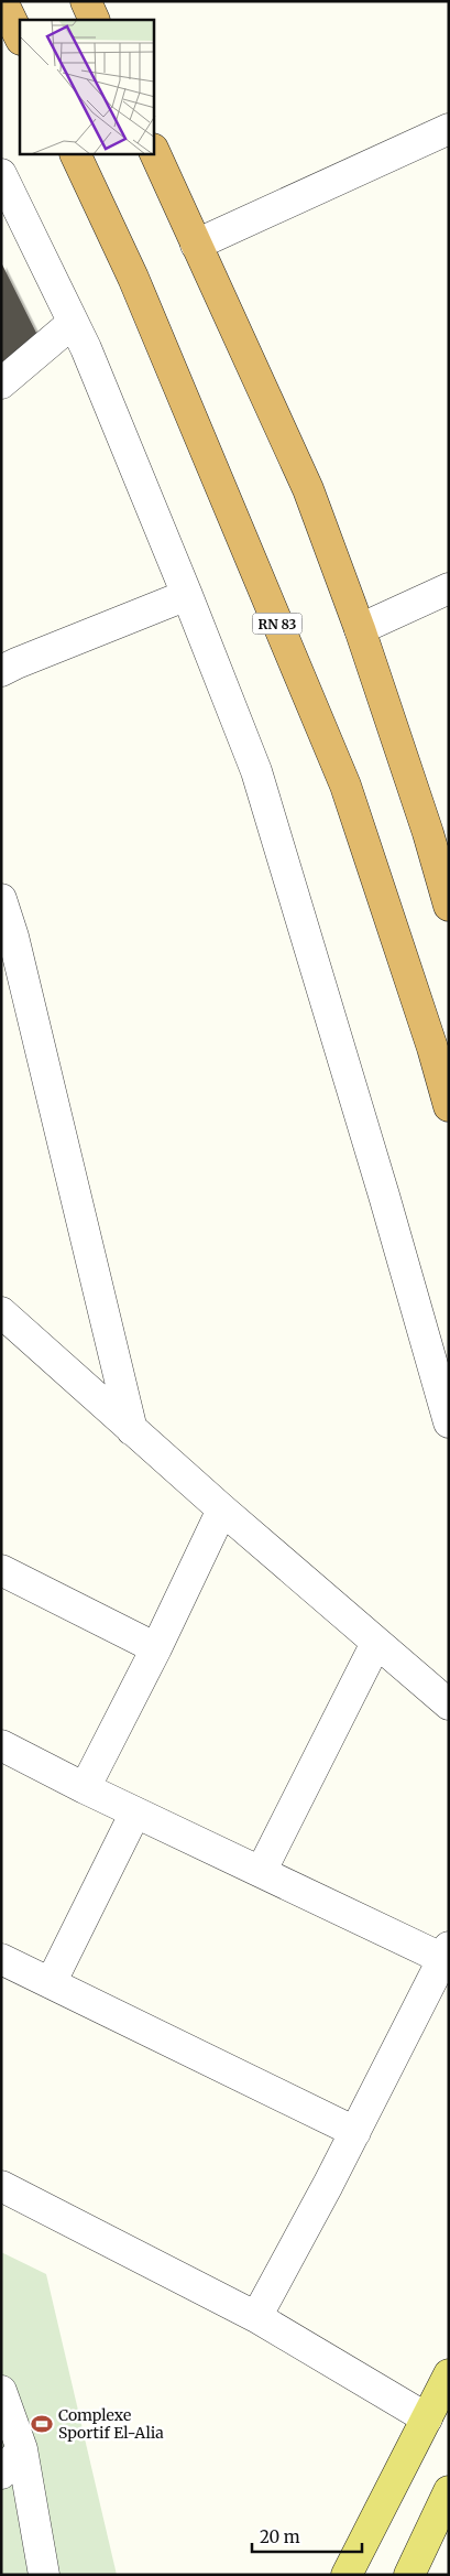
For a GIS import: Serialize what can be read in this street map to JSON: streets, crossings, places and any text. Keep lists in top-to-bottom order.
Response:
{
  "streets": {
    "highway": ["RN 83"]
  },
  "places": {
    "sports": ["Complexe Sportif El-Alia"]
  },
  "scale_bar": "20 m"
}
